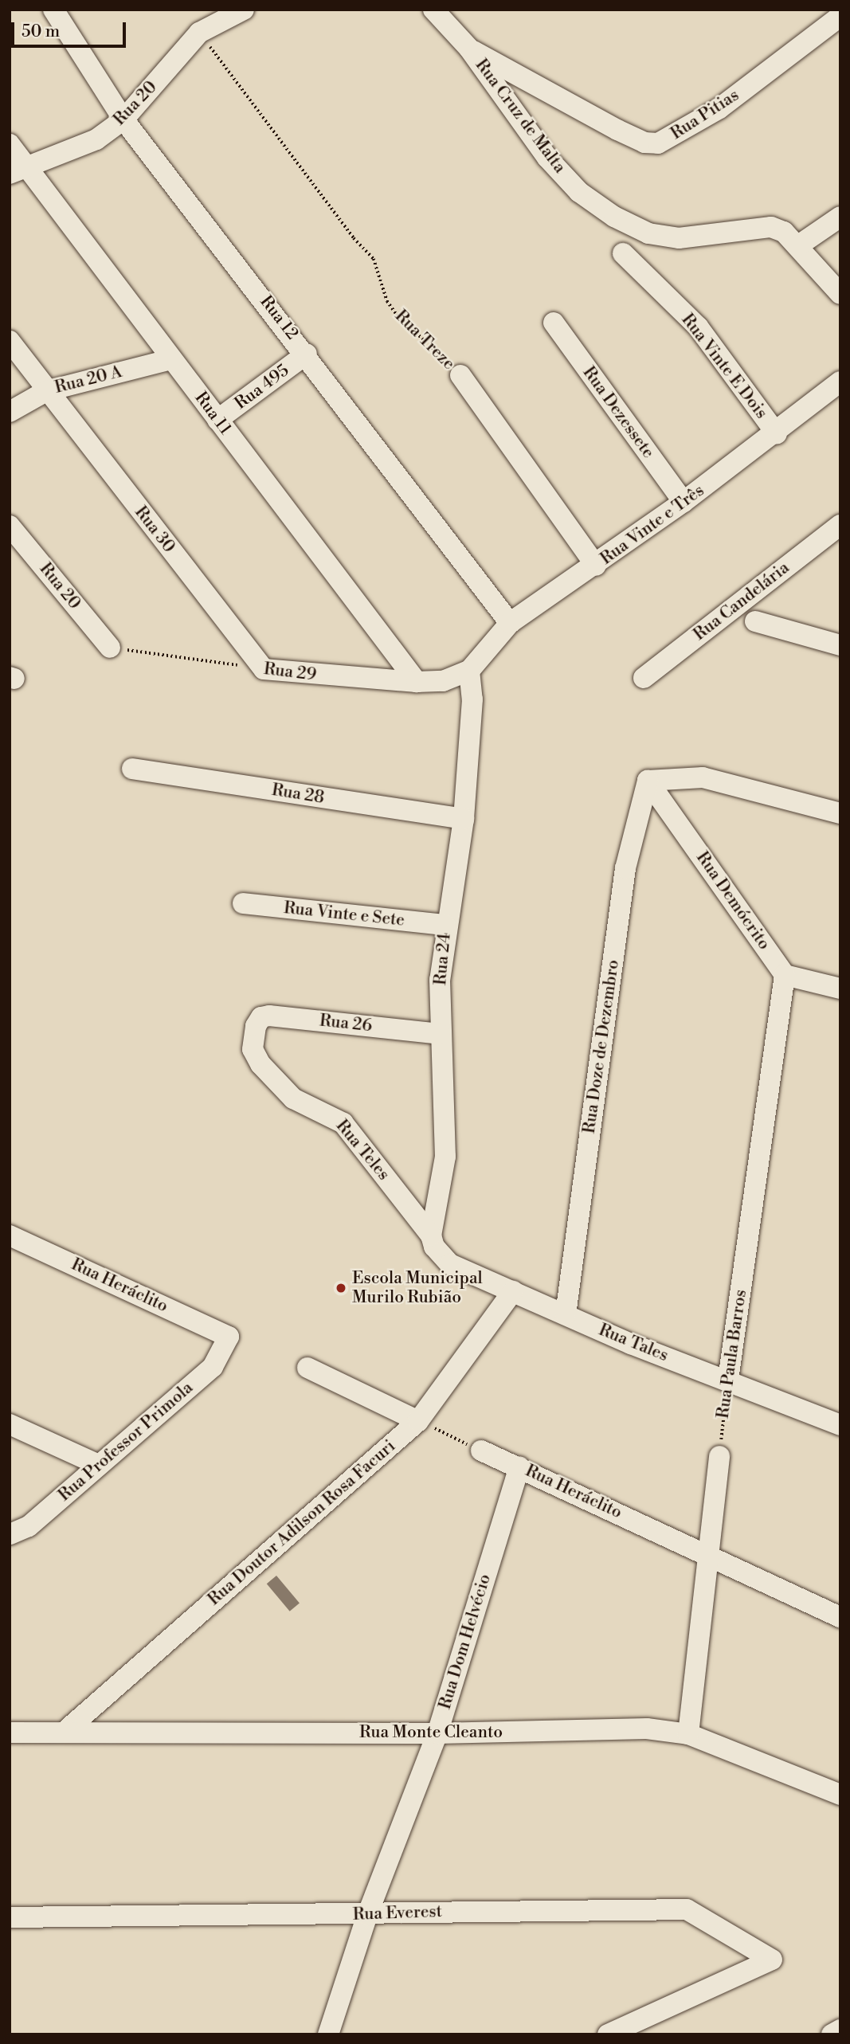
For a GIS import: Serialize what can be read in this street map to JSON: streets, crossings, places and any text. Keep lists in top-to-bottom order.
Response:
{
  "streets": {
    "street": [
      "Rua 20",
      "Rua Pitias",
      "Rua Cruz de Malta",
      "Rua 12",
      "Rua Treze",
      "Rua Vinte E Dois",
      "Rua 20 A",
      "Rua 495",
      "Rua Dezessete",
      "Rua 11",
      "Rua Vinte e Três",
      "Rua 30",
      "Rua Candelária",
      "Rua 29",
      "Rua 28",
      "Rua Demócrito",
      "Rua Vinte e Sete",
      "Rua 24",
      "Rua 26",
      "Rua Doze de Dezembro",
      "Rua Teles",
      "Rua Heráclito",
      "Rua Tales",
      "Rua Paula Barros",
      "Rua Professor Primola",
      "Rua Doutor Adilson Rosa Facuri",
      "Rua Dom Helvécio",
      "Rua Monte Cleanto",
      "Rua Everest"
    ]
  },
  "crossings": [
    ["Rua 20", "Rua 12"],
    ["Rua 20", "Rua Treze"],
    ["Rua 20", "Rua 11"],
    ["Rua 20", "Rua 29"],
    ["Rua Pitias", "Rua Cruz de Malta"],
    ["Rua 12", "Rua 495"],
    ["Rua 12", "Rua Vinte e Três"],
    ["Rua Treze", "Rua Vinte e Três"],
    ["Rua Vinte E Dois", "Rua Vinte e Três"],
    ["Rua 20 A", "Rua 11"],
    ["Rua 20 A", "Rua 30"],
    ["Rua 495", "Rua 11"],
    ["Rua Dezessete", "Rua Vinte e Três"],
    ["Rua 11", "Rua 29"],
    ["Rua Vinte e Três", "Rua 29"],
    ["Rua Vinte e Três", "Rua 24"],
    ["Rua 30", "Rua 29"],
    ["Rua 29", "Rua 24"],
    ["Rua 28", "Rua 24"],
    ["Rua Demócrito", "Rua Doze de Dezembro"],
    ["Rua Demócrito", "Rua Paula Barros"],
    ["Rua Vinte e Sete", "Rua 24"],
    ["Rua 24", "Rua 26"],
    ["Rua 24", "Rua Teles"],
    ["Rua 24", "Rua Tales"],
    ["Rua 26", "Rua Teles"],
    ["Rua Doze de Dezembro", "Rua Tales"],
    ["Rua Teles", "Rua Tales"],
    ["Rua Heráclito", "Rua Professor Primola"],
    ["Rua Heráclito", "Rua Dom Helvécio"],
    ["Rua Tales", "Rua Paula Barros"],
    ["Rua Tales", "Rua Doutor Adilson Rosa Facuri"],
    ["Rua Doutor Adilson Rosa Facuri", "Rua Monte Cleanto"],
    ["Rua Dom Helvécio", "Rua Monte Cleanto"],
    ["Rua Dom Helvécio", "Rua Everest"]
  ],
  "places": ["Escola Municipal Murilo Rubião"],
  "scale_bar": "50 m"
}
